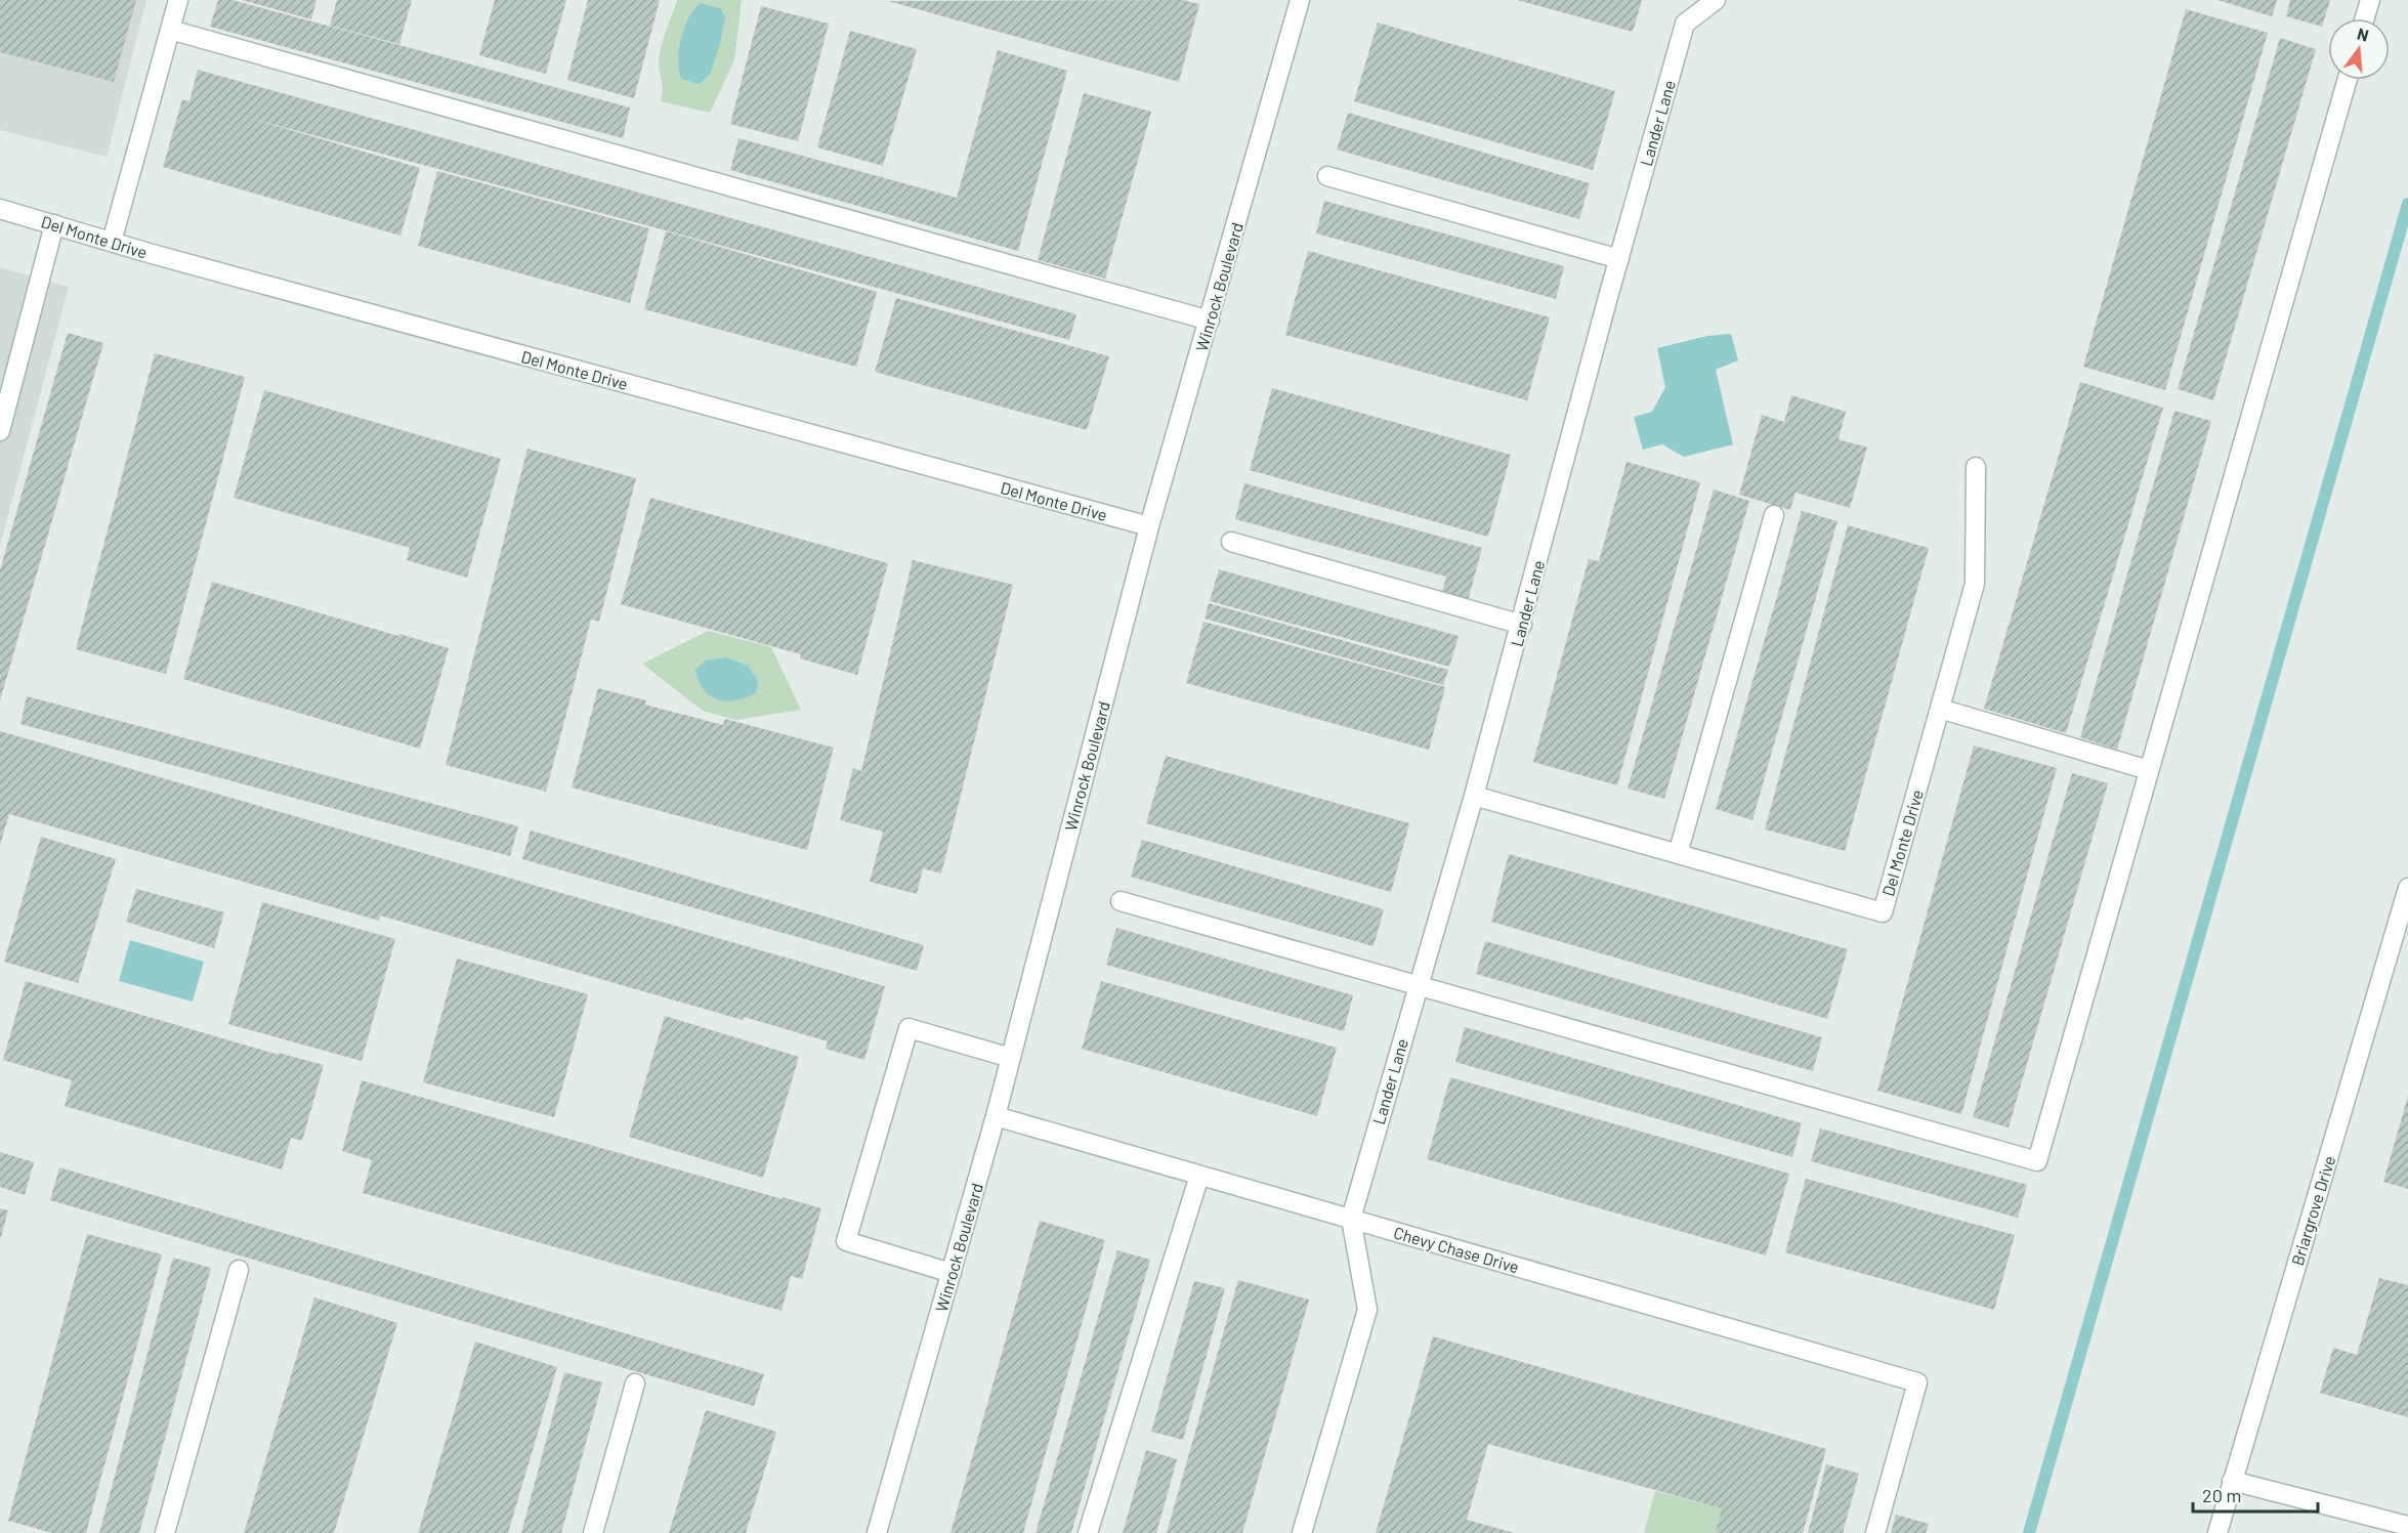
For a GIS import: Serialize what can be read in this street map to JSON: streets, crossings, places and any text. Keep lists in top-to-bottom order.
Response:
{
  "streets": {
    "street": [
      "Lander Lane",
      "Del Monte Drive",
      "Winrock Boulevard",
      "Briargrove Drive",
      "Chevy Chase Drive"
    ]
  },
  "crossings": [
    ["Lander Lane", "Del Monte Drive"],
    ["Lander Lane", "Chevy Chase Drive"],
    ["Del Monte Drive", "Winrock Boulevard"],
    ["Winrock Boulevard", "Chevy Chase Drive"]
  ],
  "scale_bar": "20 m",
  "north": "top"
}
